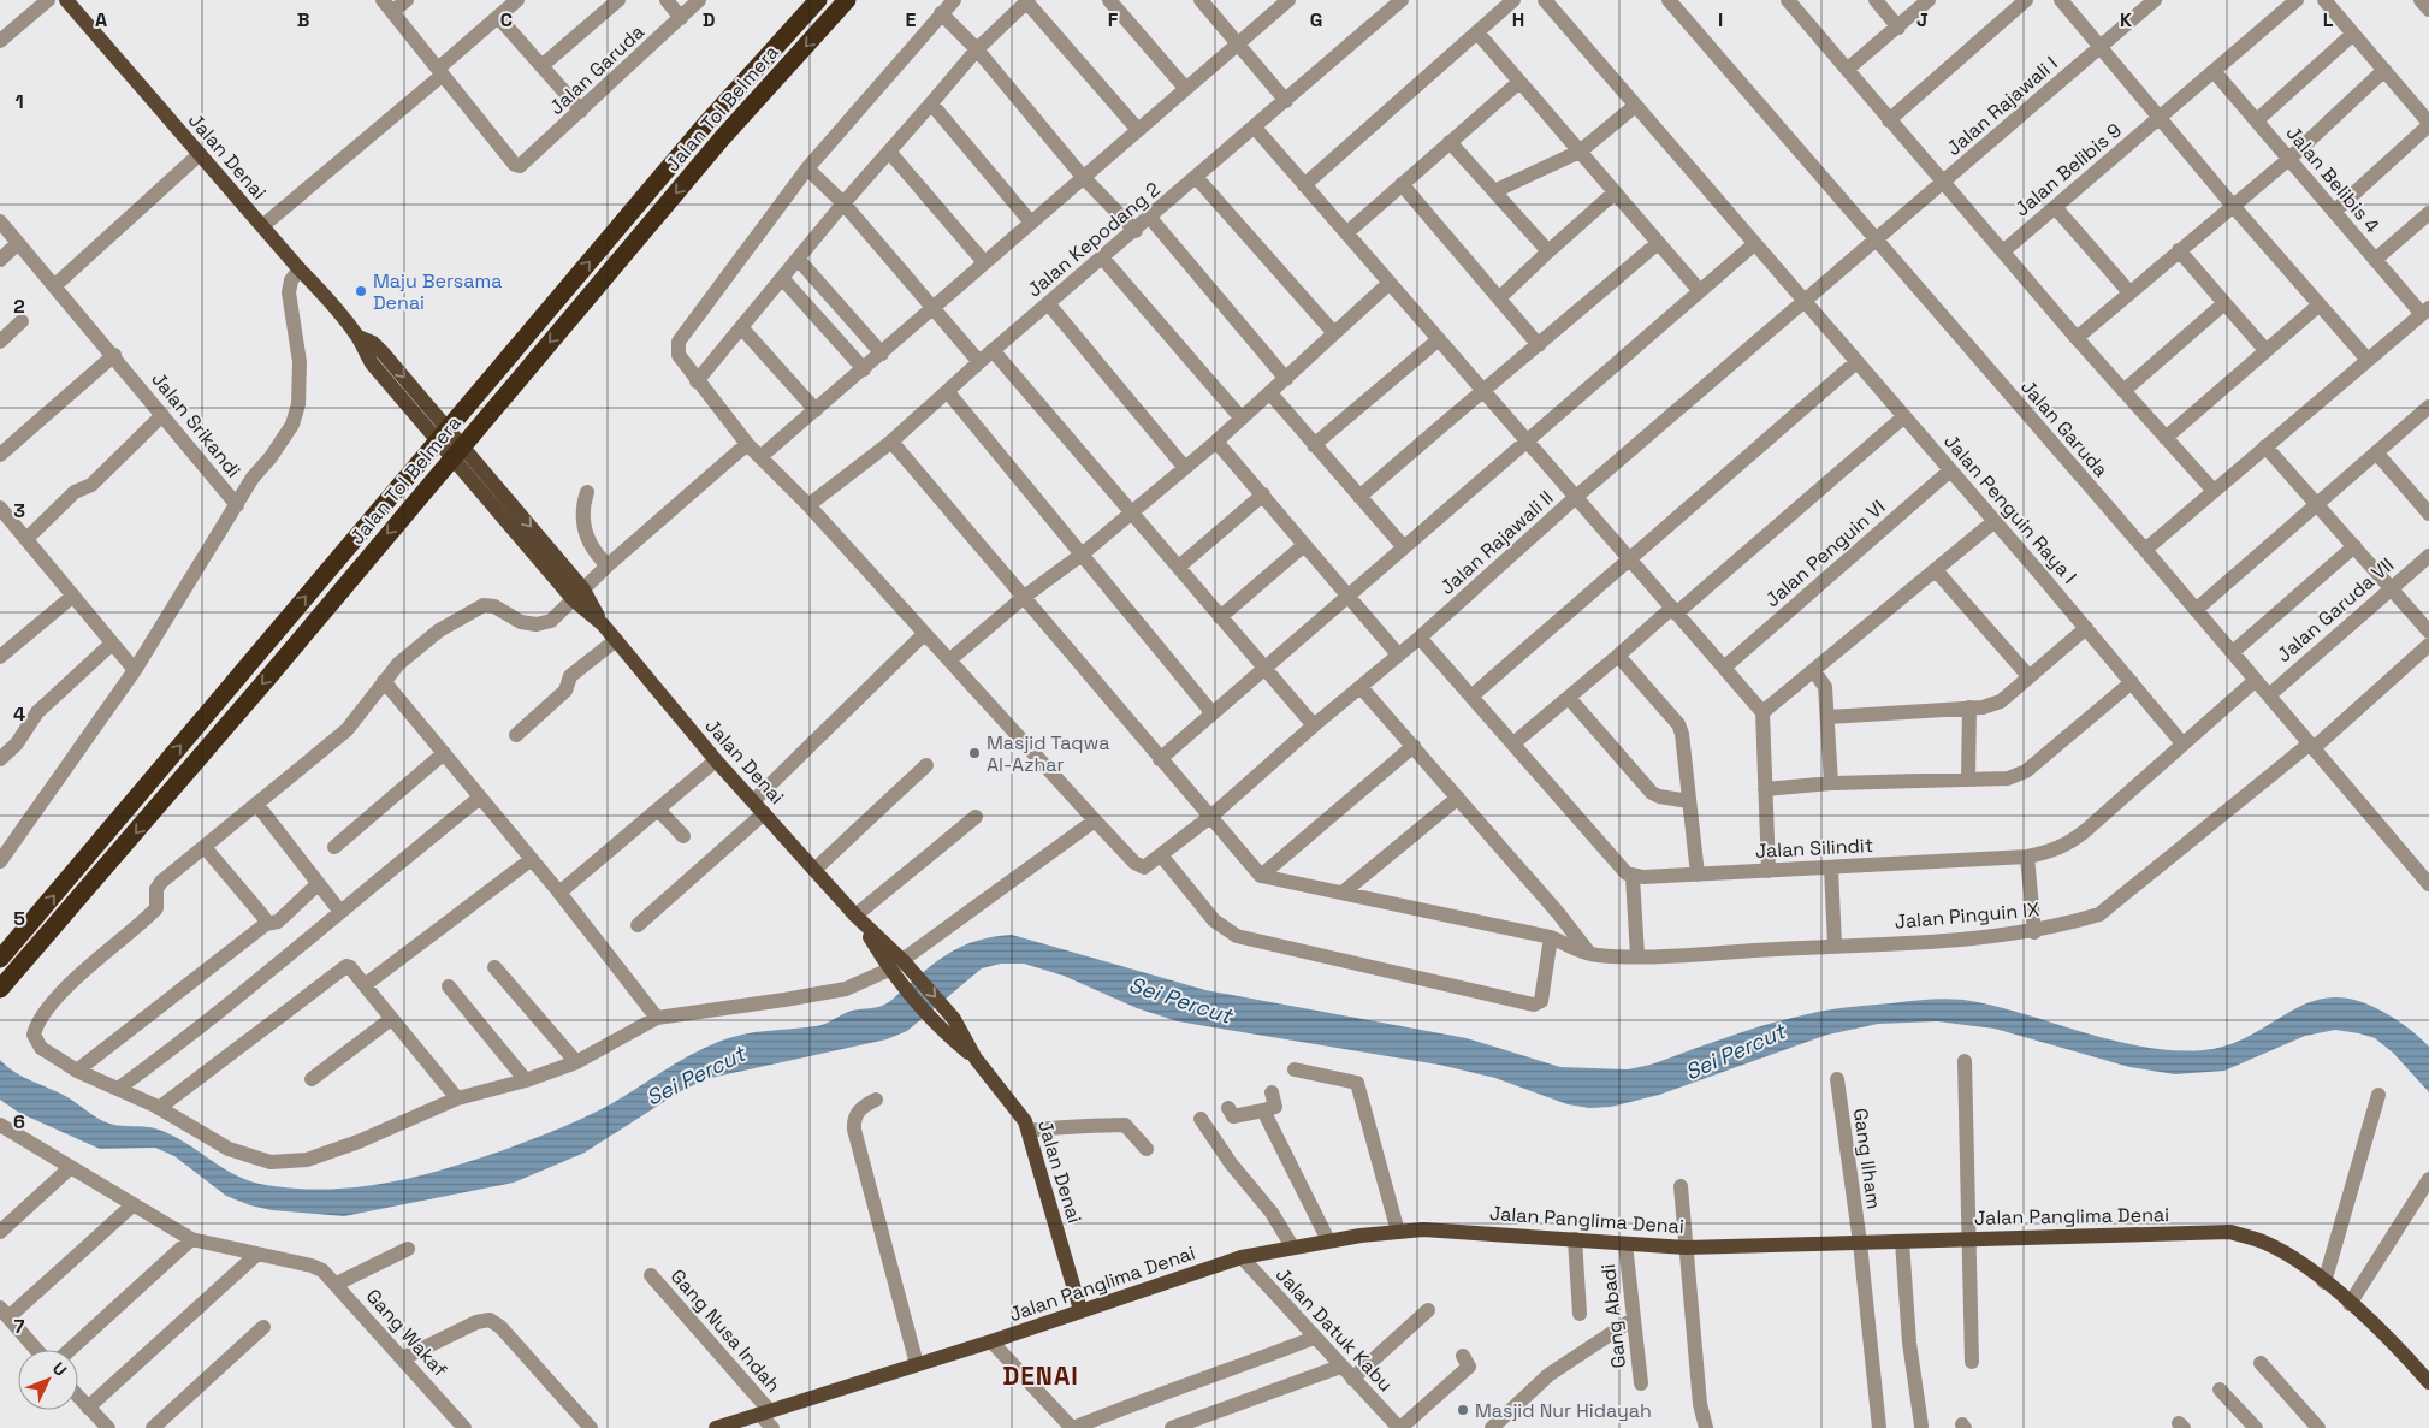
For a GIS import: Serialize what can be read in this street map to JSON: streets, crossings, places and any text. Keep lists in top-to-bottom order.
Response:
{
  "streets": {
    "highway": ["Jalan Tol Belmera"],
    "main road": ["Jalan Denai", "Jalan Panglima Denai"],
    "street": [
      "Jalan Garuda",
      "Jalan Rajawali I",
      "Jalan Belibis 9",
      "Jalan Belibis 4",
      "Jalan Kepodang 2",
      "Jalan Srikandi",
      "Jalan Penguin Raya I",
      "Jalan Rajawali II",
      "Jalan Penguin VI",
      "Jalan Garuda VII",
      "Jalan Silindit",
      "Jalan Pinguin IX",
      "Gang Ilham",
      "Gang Abadi",
      "Jalan Datuk Kabu",
      "Gang Nusa Indah",
      "Gang Wakaf"
    ]
  },
  "crossings": [
    ["Jalan Garuda", "Jalan Rajawali I"],
    ["Jalan Garuda", "Jalan Rajawali II"],
    ["Jalan Garuda", "Jalan Garuda VII"],
    ["Jalan Garuda", "Jalan Silindit"],
    ["Jalan Garuda", "Jalan Pinguin IX"],
    ["Jalan Rajawali I", "Jalan Rajawali II"],
    ["Jalan Denai", "Jalan Panglima Denai"],
    ["Jalan Belibis 9", "Jalan Belibis 4"],
    ["Jalan Penguin Raya I", "Jalan Rajawali II"],
    ["Jalan Penguin Raya I", "Jalan Penguin VI"],
    ["Jalan Penguin Raya I", "Jalan Silindit"],
    ["Gang Ilham", "Jalan Panglima Denai"],
    ["Jalan Panglima Denai", "Gang Abadi"],
    ["Jalan Panglima Denai", "Jalan Datuk Kabu"],
    ["Jalan Panglima Denai", "Gang Nusa Indah"]
  ],
  "districts": ["DENAI"],
  "water": ["Sei Percut"],
  "places": ["Maju Bersama Denai", "Masjid Taqwa Al-Azhar", "Masjid Nur Hidayah"],
  "north": "top right",
  "grid": {
    "columns": [
      "A",
      "B",
      "C",
      "D",
      "E",
      "F",
      "G",
      "H",
      "I",
      "J",
      "K",
      "L"
    ],
    "rows": [
      "1",
      "2",
      "3",
      "4",
      "5",
      "6",
      "7"
    ]
  }
}
